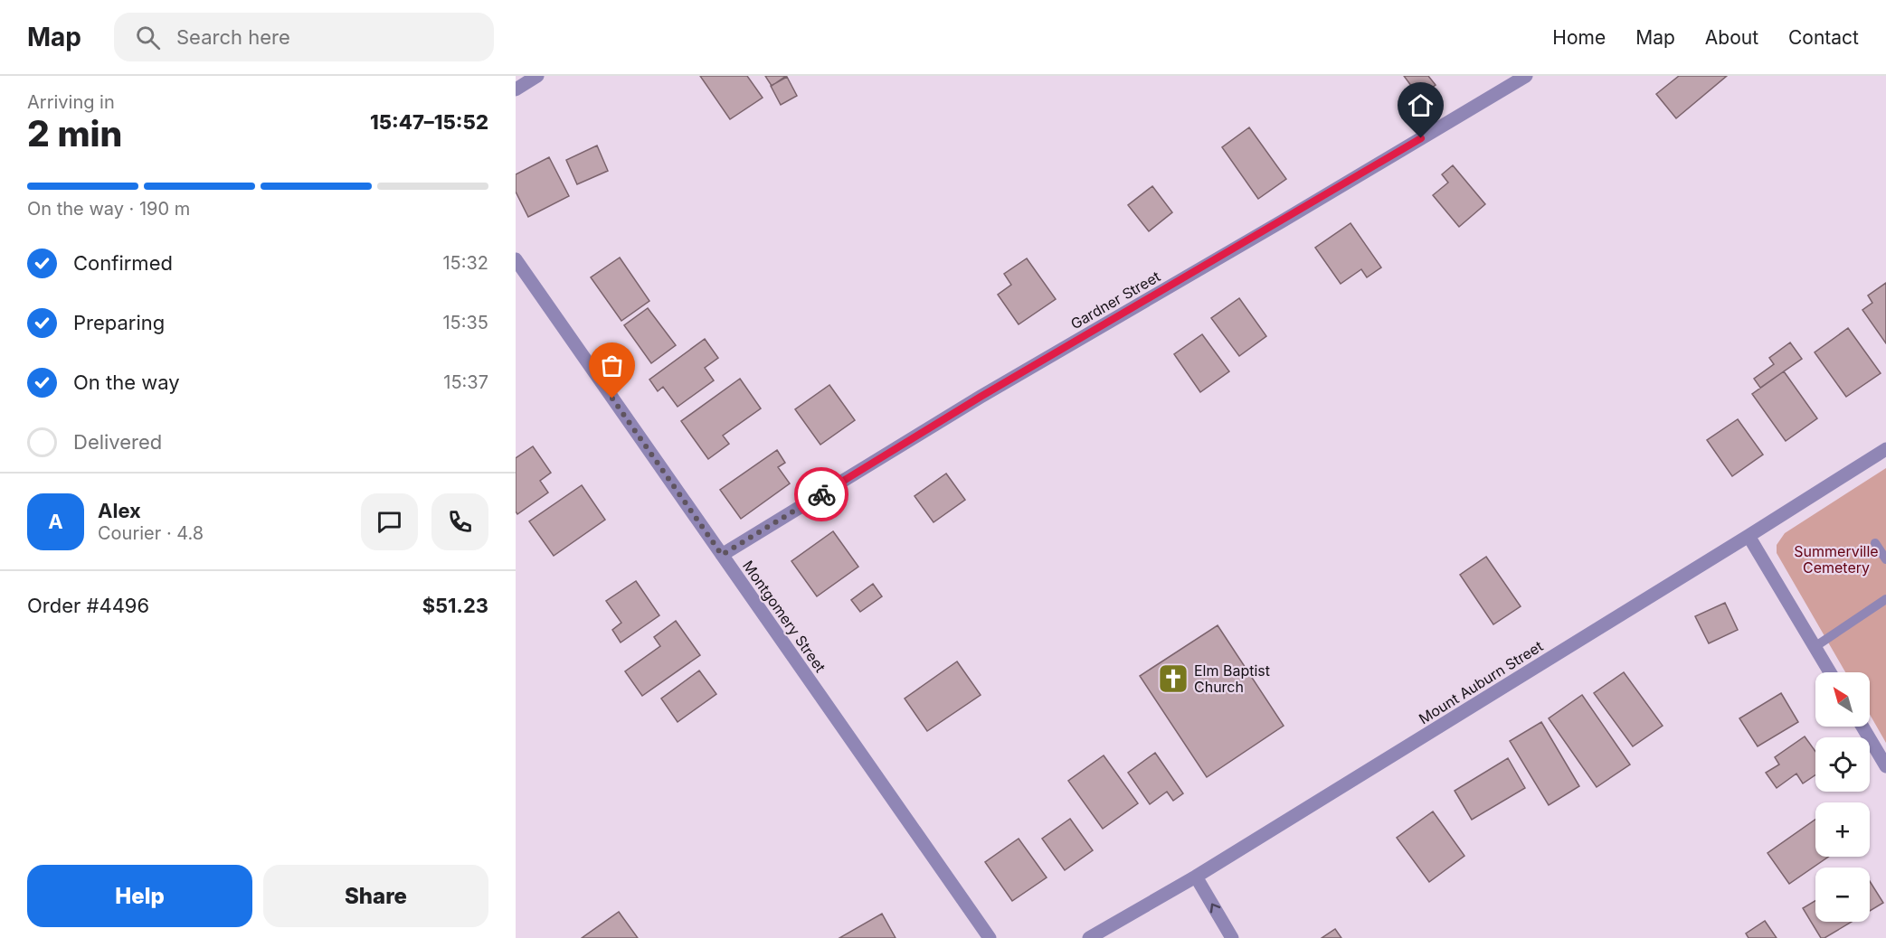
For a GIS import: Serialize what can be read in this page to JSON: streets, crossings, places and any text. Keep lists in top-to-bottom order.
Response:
{
  "streets": {
    "street": ["Gardner Street", "Montgomery Street", "Mount Auburn Street"]
  },
  "crossings": [
    ["Gardner Street", "Montgomery Street"]
  ],
  "parks": ["Summerville Cemetery"],
  "places": {
    "church": ["Elm Baptist Church"]
  },
  "north": "top left",
  "page": {
    "header": "Map",
    "search": "Search here",
    "nav": [
      "Home",
      "Map",
      "About",
      "Contact"
    ],
    "heading": ["2 min", "Arriving in", "15:47–15:52"],
    "panel": [
      "Alex",
      "Courier · 4.8",
      "Order #4496",
      "$51.23"
    ],
    "bar": "On the way · 190 m",
    "list": [
      ["Confirmed", "15:32"],
      ["Preparing", "15:35"],
      ["On the way", "15:37"],
      "Delivered"
    ],
    "round": "A",
    "map_buttons": ["+", "−"],
    "buttons": ["Help", "Share"]
  }
}
